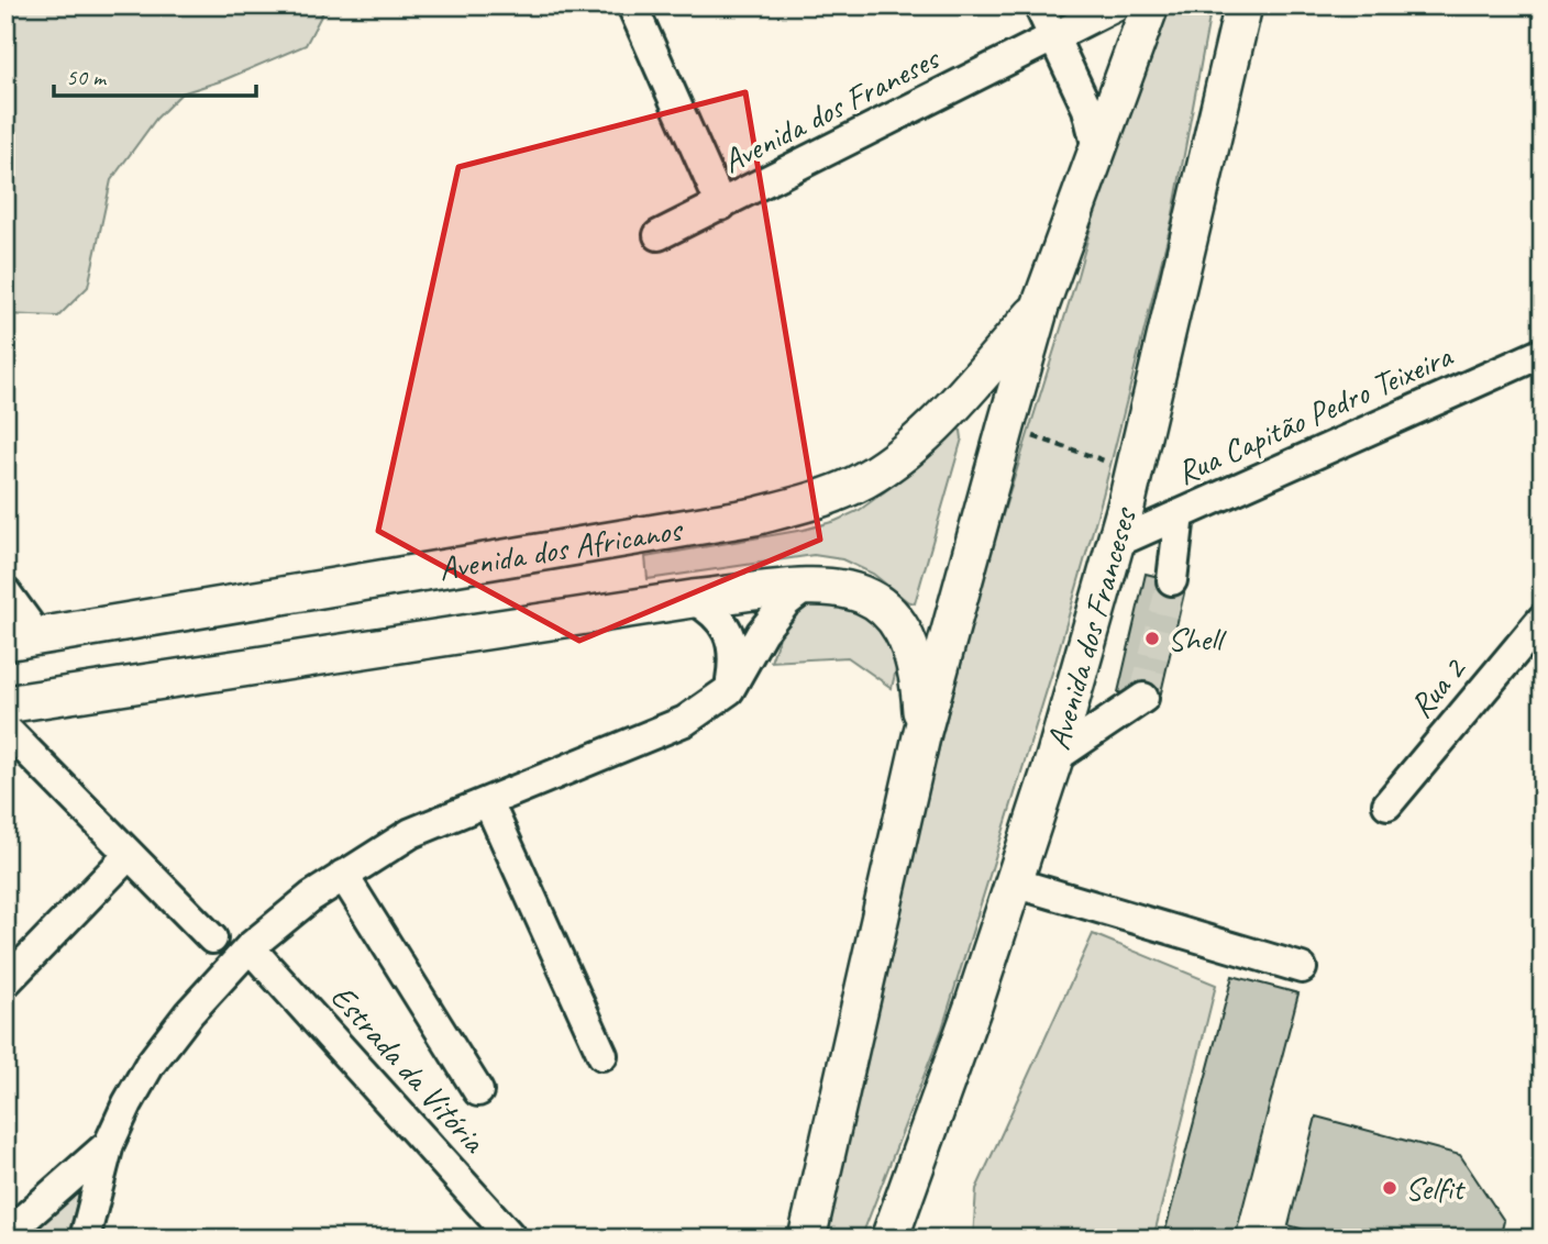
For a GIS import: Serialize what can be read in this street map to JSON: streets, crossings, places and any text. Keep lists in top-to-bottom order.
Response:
{
  "streets": {
    "main road": ["Avenida dos Africanos", "Avenida dos Franceses"],
    "street": [
      "Avenida dos Franeses",
      "Rua Capitão Pedro Teixeira",
      "Rua 2",
      "Estrada da Vitória"
    ]
  },
  "crossings": [
    ["Rua Capitão Pedro Teixeira", "Avenida dos Franceses"]
  ],
  "places": ["Shell", "Selfit"],
  "scale_bar": "50 m"
}
